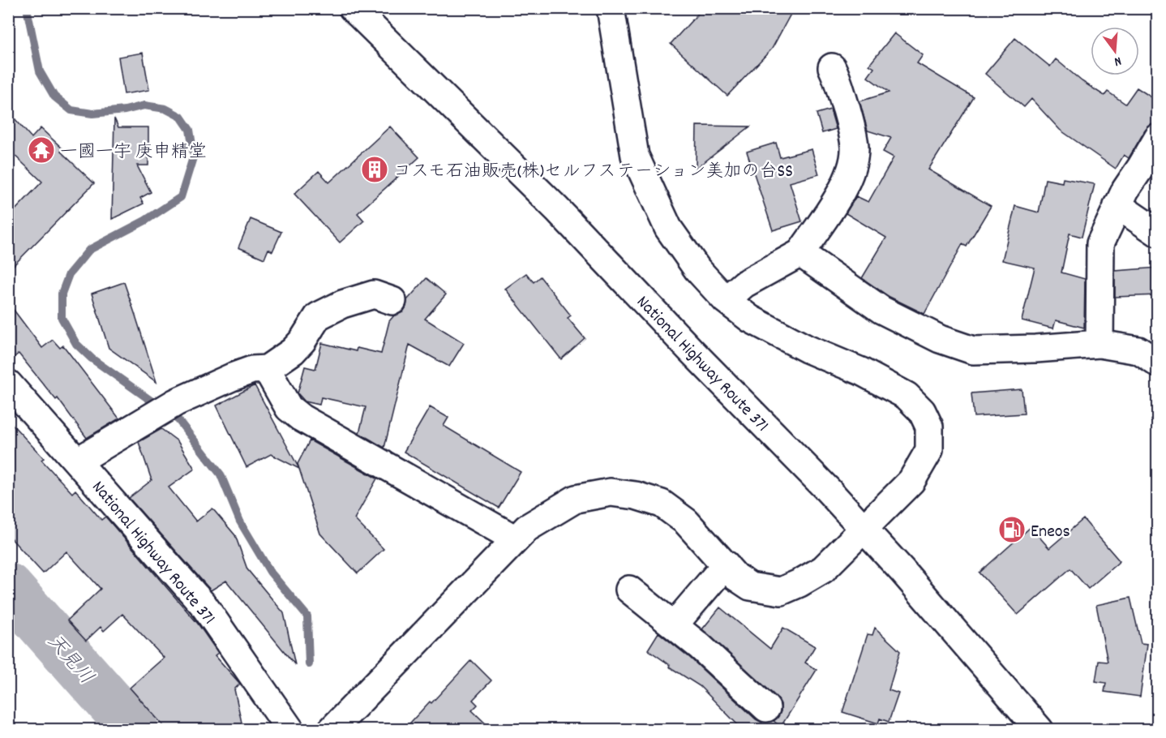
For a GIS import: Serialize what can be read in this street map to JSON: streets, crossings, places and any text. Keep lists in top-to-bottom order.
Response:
{
  "streets": {
    "main road": ["National Highway Route 371"]
  },
  "water": ["天見川"],
  "places": {
    "temple": ["一國一宇 庚申精堂"],
    "building": ["コスモ石油販売(株)セルフステーション美加の台SS"],
    "fuel station": ["Eneos"]
  },
  "north": "bottom"
}
